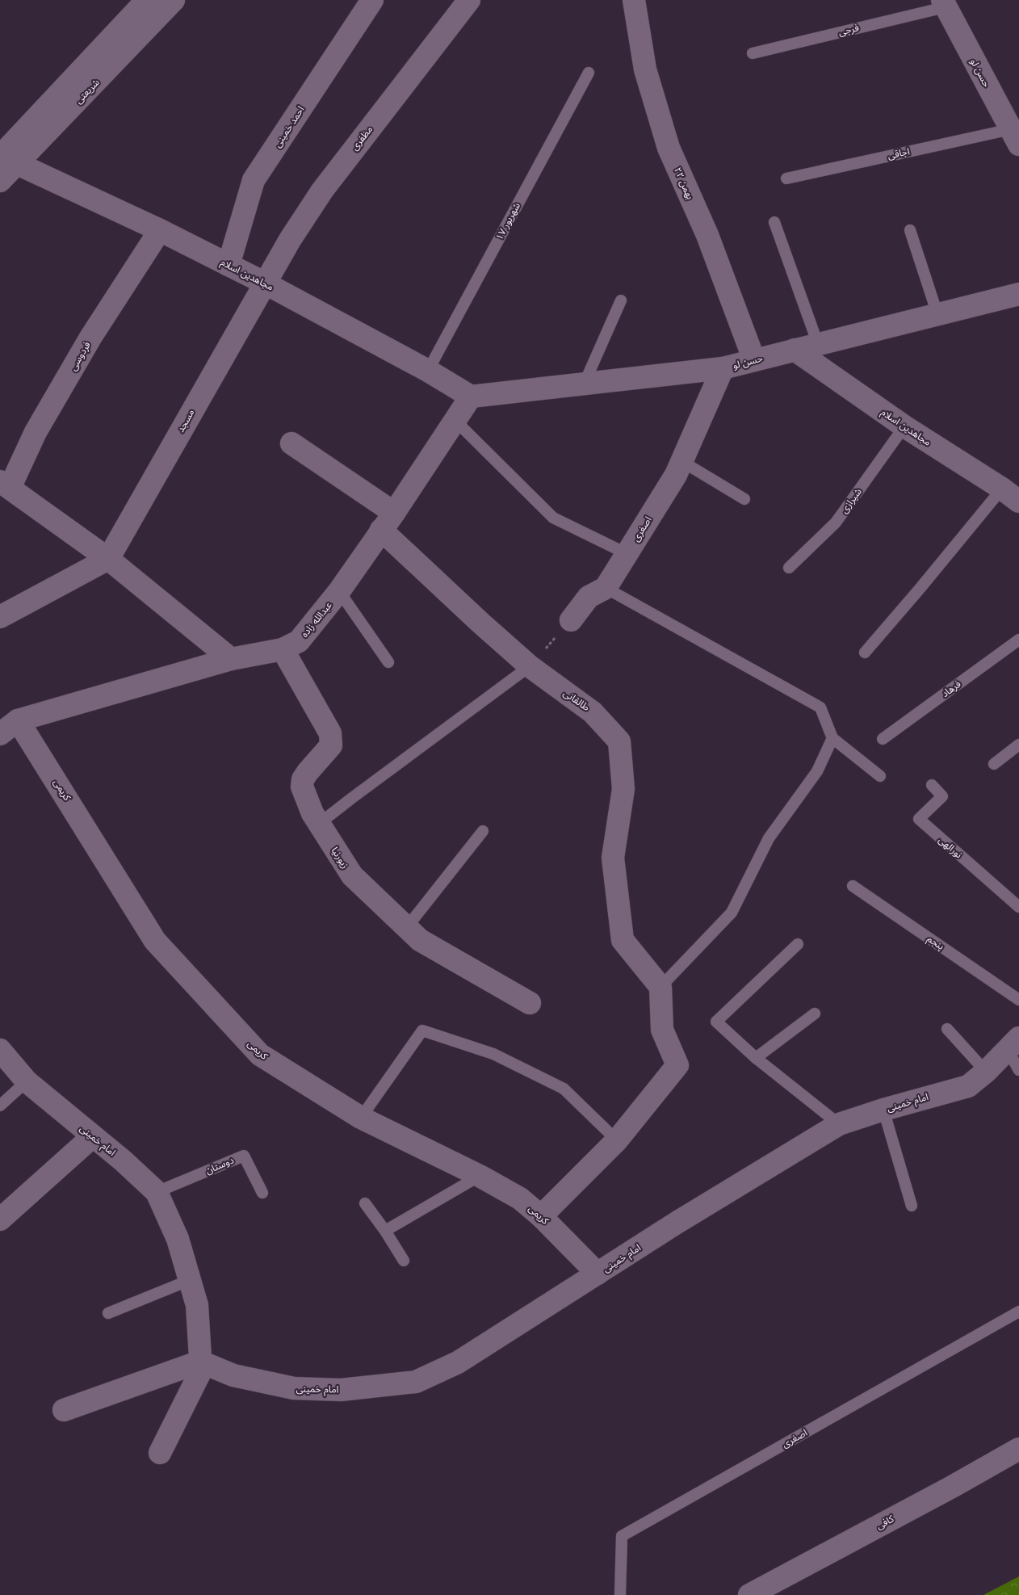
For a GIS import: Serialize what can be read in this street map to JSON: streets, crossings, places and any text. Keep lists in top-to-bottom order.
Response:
{
  "streets": {
    "street": [
      "حسن لو",
      "شریعتی",
      "احمد خمینی",
      "مظفری",
      "۲۲ بهمن",
      "مجاهدین اسلام",
      "فردوسی",
      "مسجد",
      "اصغری",
      "عبدالله زاده",
      "طالقانی",
      "کریمی",
      "زیورنیا",
      "امام خمینی",
      "کافی"
    ],
    "lane": [
      "فرجی",
      "اجاقی",
      "۱۷ شهریور",
      "شیرازی",
      "فرهاد",
      "نورالهی",
      "پنجم",
      "دوستان"
    ]
  },
  "crossings": [
    ["فرجی", "حسن لو"],
    ["حسن لو", "اجاقی"],
    ["حسن لو", "۲۲ بهمن"],
    ["حسن لو", "مجاهدین اسلام"],
    ["حسن لو", "اصغری"],
    ["حسن لو", "عبدالله زاده"],
    ["شریعتی", "مجاهدین اسلام"],
    ["احمد خمینی", "مجاهدین اسلام"],
    ["مظفری", "مجاهدین اسلام"],
    ["مظفری", "مسجد"],
    ["۱۷ شهریور", "مجاهدین اسلام"],
    ["مجاهدین اسلام", "فردوسی"],
    ["مجاهدین اسلام", "مسجد"],
    ["مجاهدین اسلام", "شیرازی"],
    ["مجاهدین اسلام", "عبدالله زاده"],
    ["عبدالله زاده", "طالقانی"],
    ["عبدالله زاده", "کریمی"],
    ["عبدالله زاده", "زیورنیا"],
    ["کریمی", "امام خمینی"],
    ["امام خمینی", "دوستان"]
  ]
}
